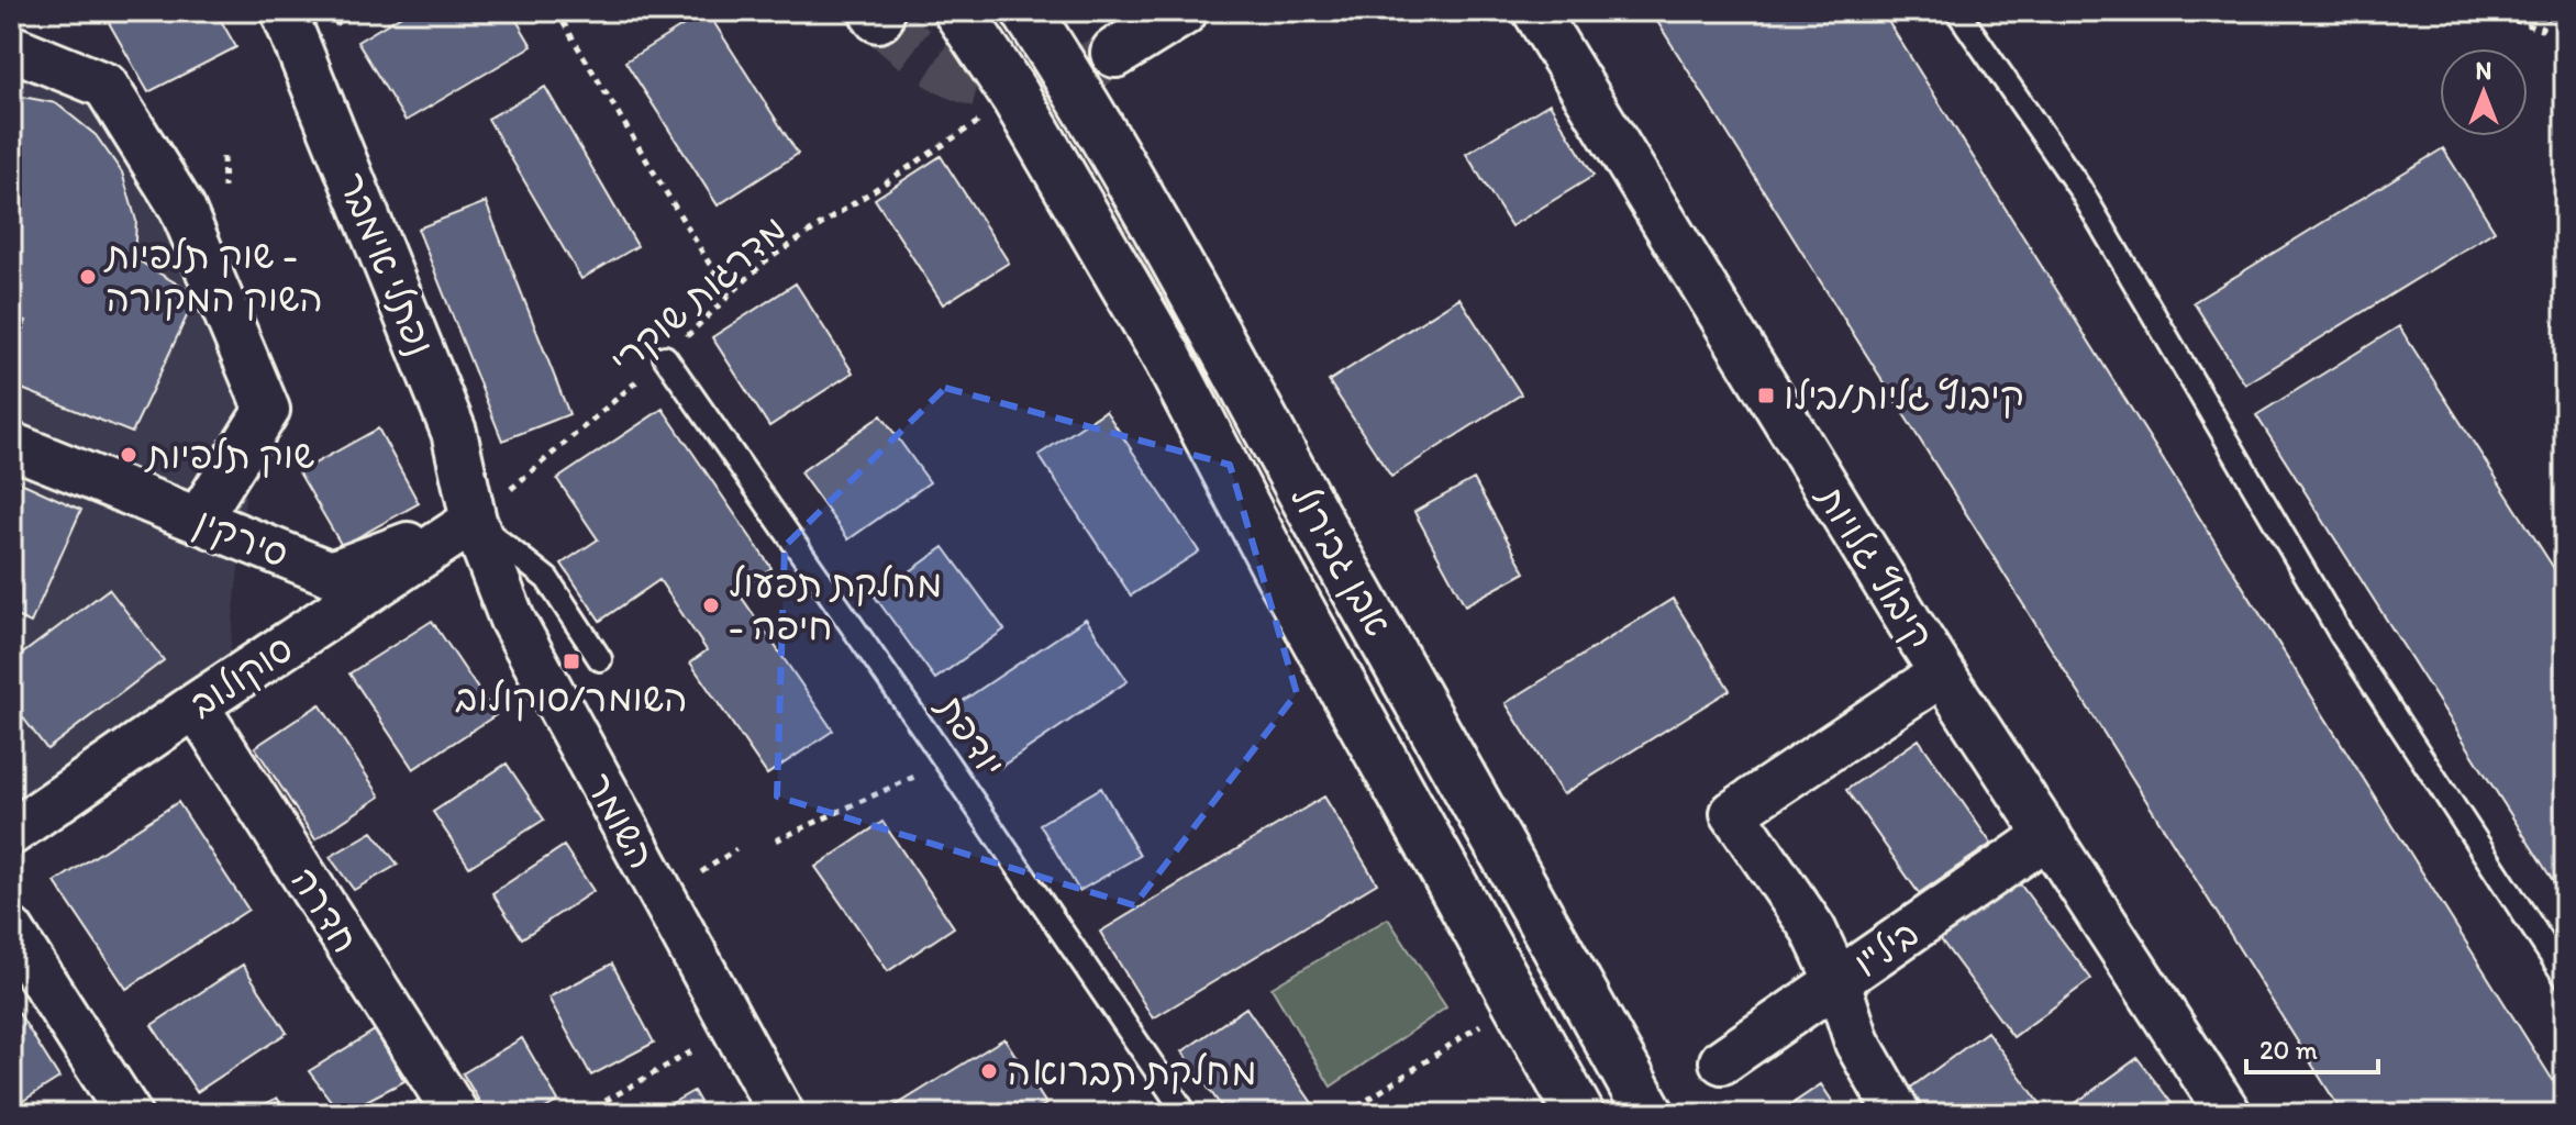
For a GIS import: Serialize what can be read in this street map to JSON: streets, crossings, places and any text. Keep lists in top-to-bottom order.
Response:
{
  "streets": {
    "street": [
      "נפתלי אימבר",
      "סירקין",
      "אבן גבירול",
      "קיבוץ גלויות",
      "סוקולוב",
      "השומר",
      "חדרה",
      "ביל\"ו"
    ],
    "lane": ["יודפת"],
    "path": ["מדרגות שוקרי"]
  },
  "crossings": [
    ["נפתלי אימבר", "מדרגות שוקרי"],
    ["נפתלי אימבר", "סירקין"],
    ["נפתלי אימבר", "סוקולוב"],
    ["נפתלי אימבר", "השומר"],
    ["מדרגות שוקרי", "סירקין"],
    ["מדרגות שוקרי", "אבן גבירול"],
    ["מדרגות שוקרי", "סוקולוב"],
    ["מדרגות שוקרי", "יודפת"],
    ["מדרגות שוקרי", "השומר"],
    ["סירקין", "סוקולוב"],
    ["סירקין", "השומר"],
    ["קיבוץ גלויות", "ביל\"ו"],
    ["סוקולוב", "השומר"],
    ["סוקולוב", "חדרה"]
  ],
  "places": {
    "other": [
      "שוק תלפיות - השוק המקורה",
      "שוק תלפיות",
      "מחלקת תפעול - חיפה",
      "מחלקת תברואה"
    ],
    "transit": ["קיבוץ גליות/בילו", "השומר/סוקולוב"]
  },
  "scale_bar": "20 m",
  "north": "top"
}
